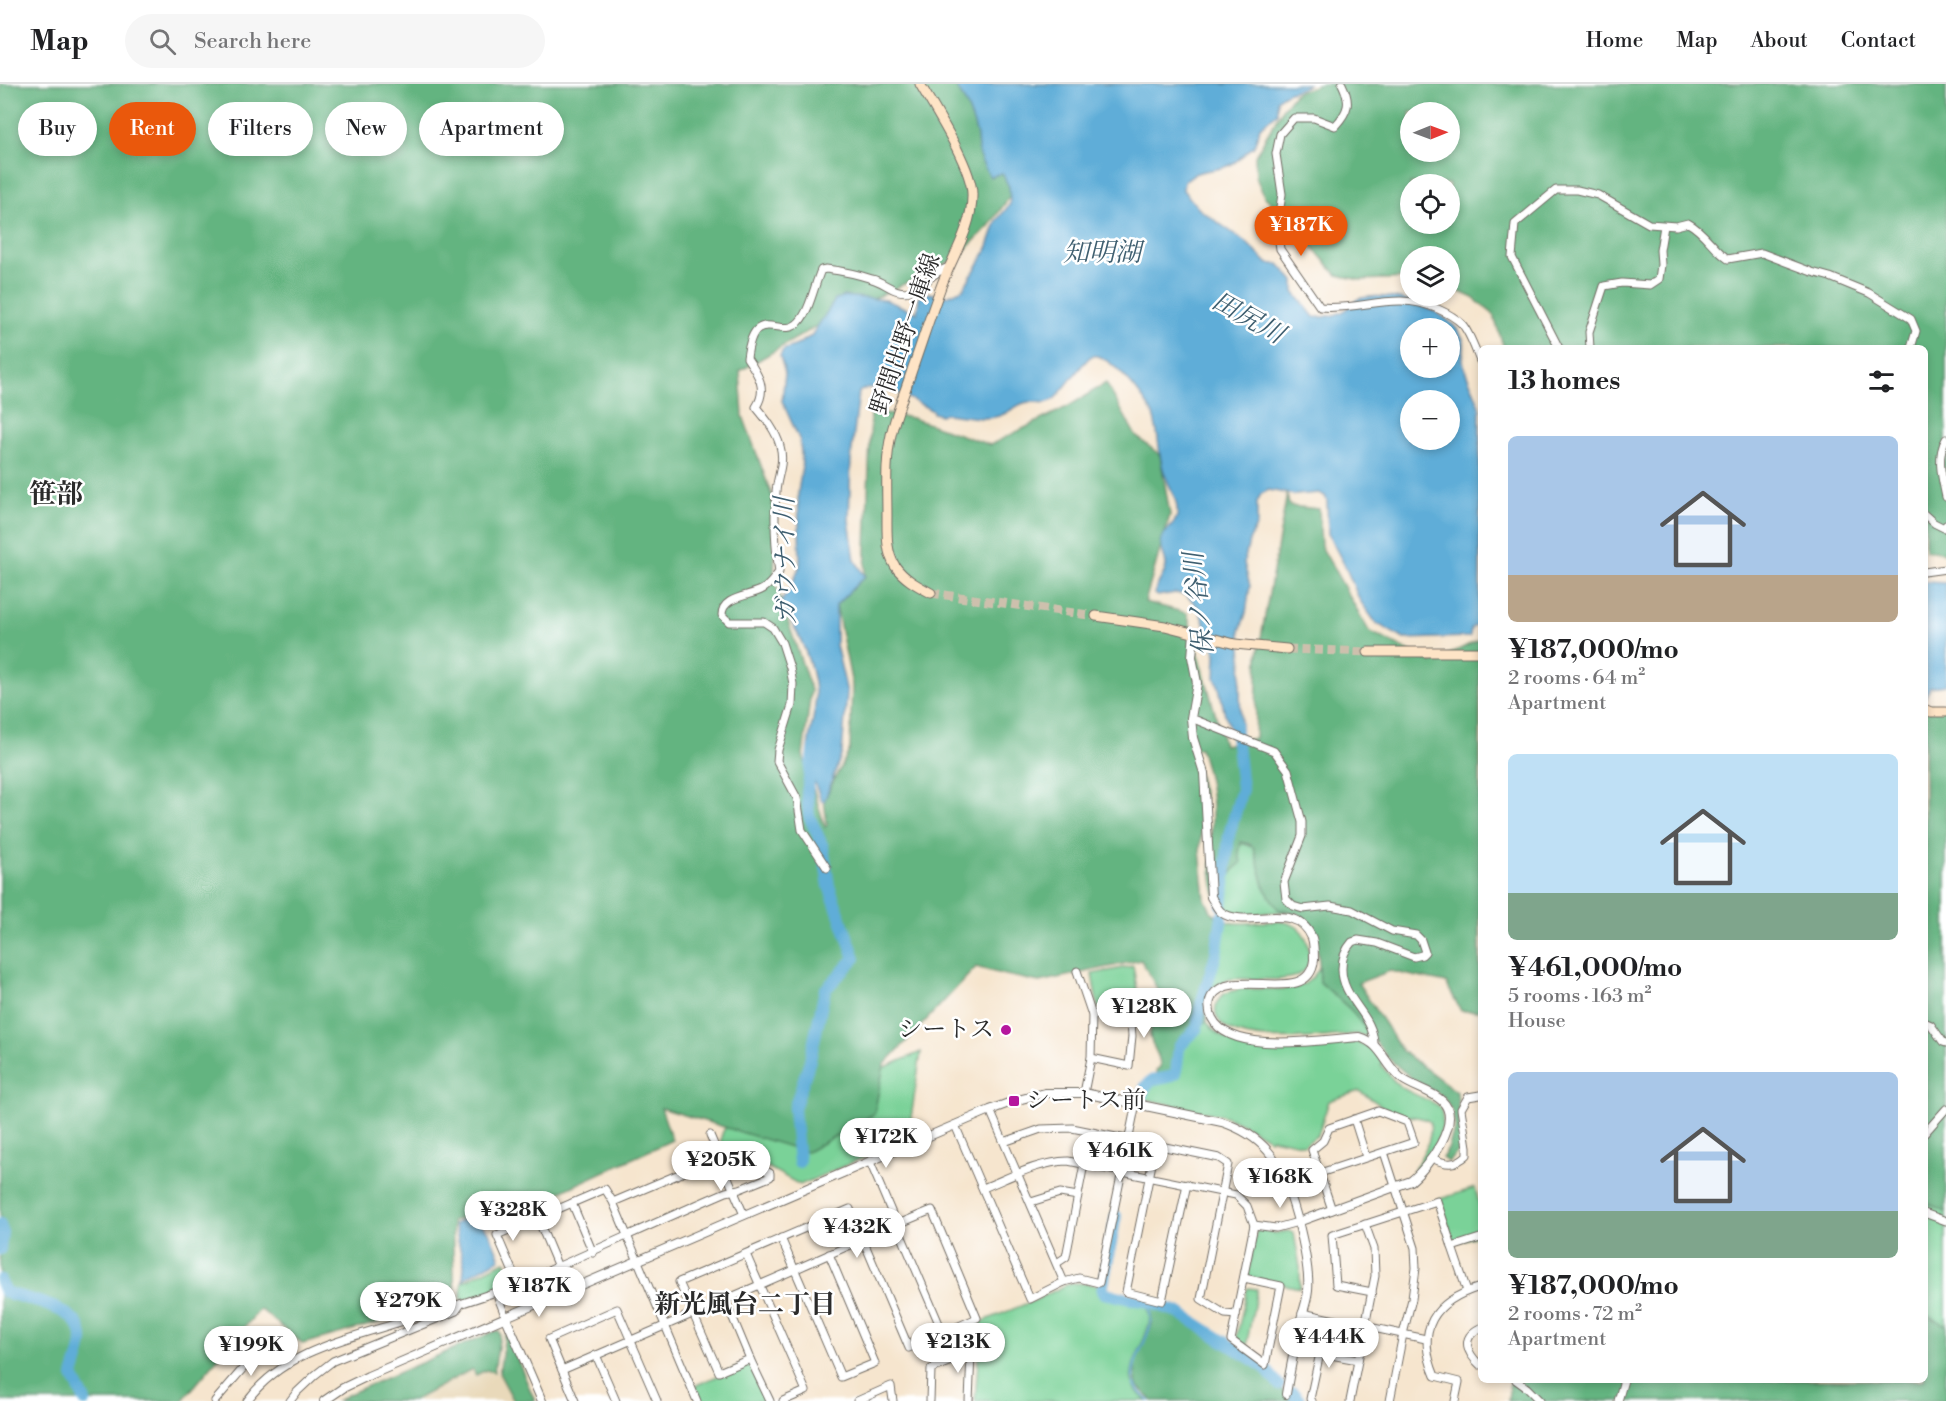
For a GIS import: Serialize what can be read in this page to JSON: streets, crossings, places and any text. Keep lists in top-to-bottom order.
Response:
{
  "streets": {
    "main road": ["野間出野一庫線"]
  },
  "districts": ["笹部", "新光風台二丁目"],
  "water": [
    "知明湖",
    "田尻川",
    "ガウナイ川",
    "保ノ谷川"
  ],
  "places": {
    "other": ["シートス"],
    "transit": ["シートス前"]
  },
  "north": "right",
  "page": {
    "header": "Map",
    "search": "Search here",
    "nav": [
      "Home",
      "Map",
      "About",
      "Contact"
    ],
    "map_buttons": ["+", "−"],
    "chip": [
      "Buy",
      "Rent",
      "Filters",
      "New",
      "Apartment"
    ],
    "price": [
      "¥187K",
      "¥128K",
      "¥172K",
      "¥461K",
      "¥205K",
      "¥168K",
      "¥328K",
      "¥432K",
      "¥187K",
      "¥279K",
      "¥444K",
      "¥213K",
      "¥199K"
    ],
    "heading": "13 homes",
    "list": [
      {
        "name": "¥187,000/mo",
        "note": "2 rooms · 64 m² · Apartment"
      },
      {
        "name": "¥461,000/mo",
        "note": "5 rooms · 163 m² · House"
      },
      {
        "name": "¥187,000/mo",
        "note": "2 rooms · 72 m² · Apartment"
      }
    ]
  }
}
